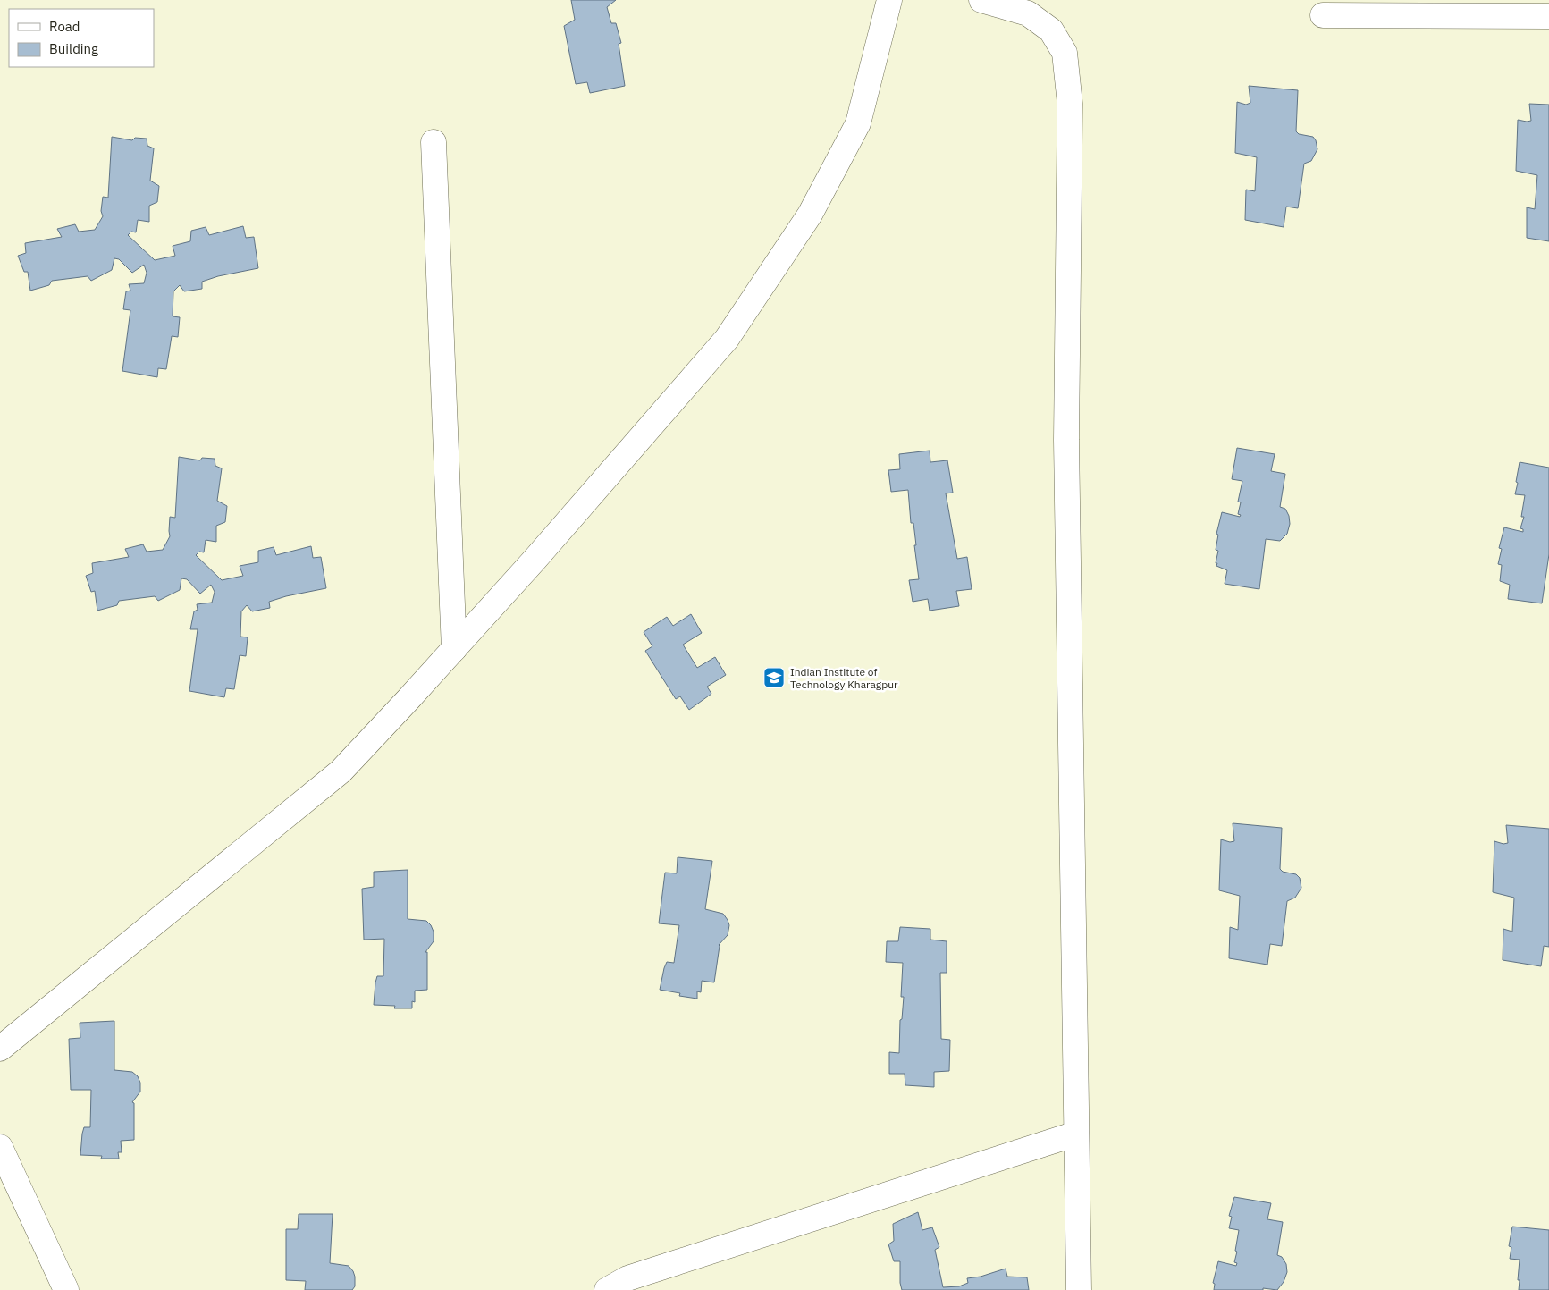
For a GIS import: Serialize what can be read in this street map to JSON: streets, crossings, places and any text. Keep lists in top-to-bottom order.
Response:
{
  "places": {
    "school or university": ["Indian Institute of Technology Kharagpur"]
  },
  "legend": ["Road", "Building"]
}
